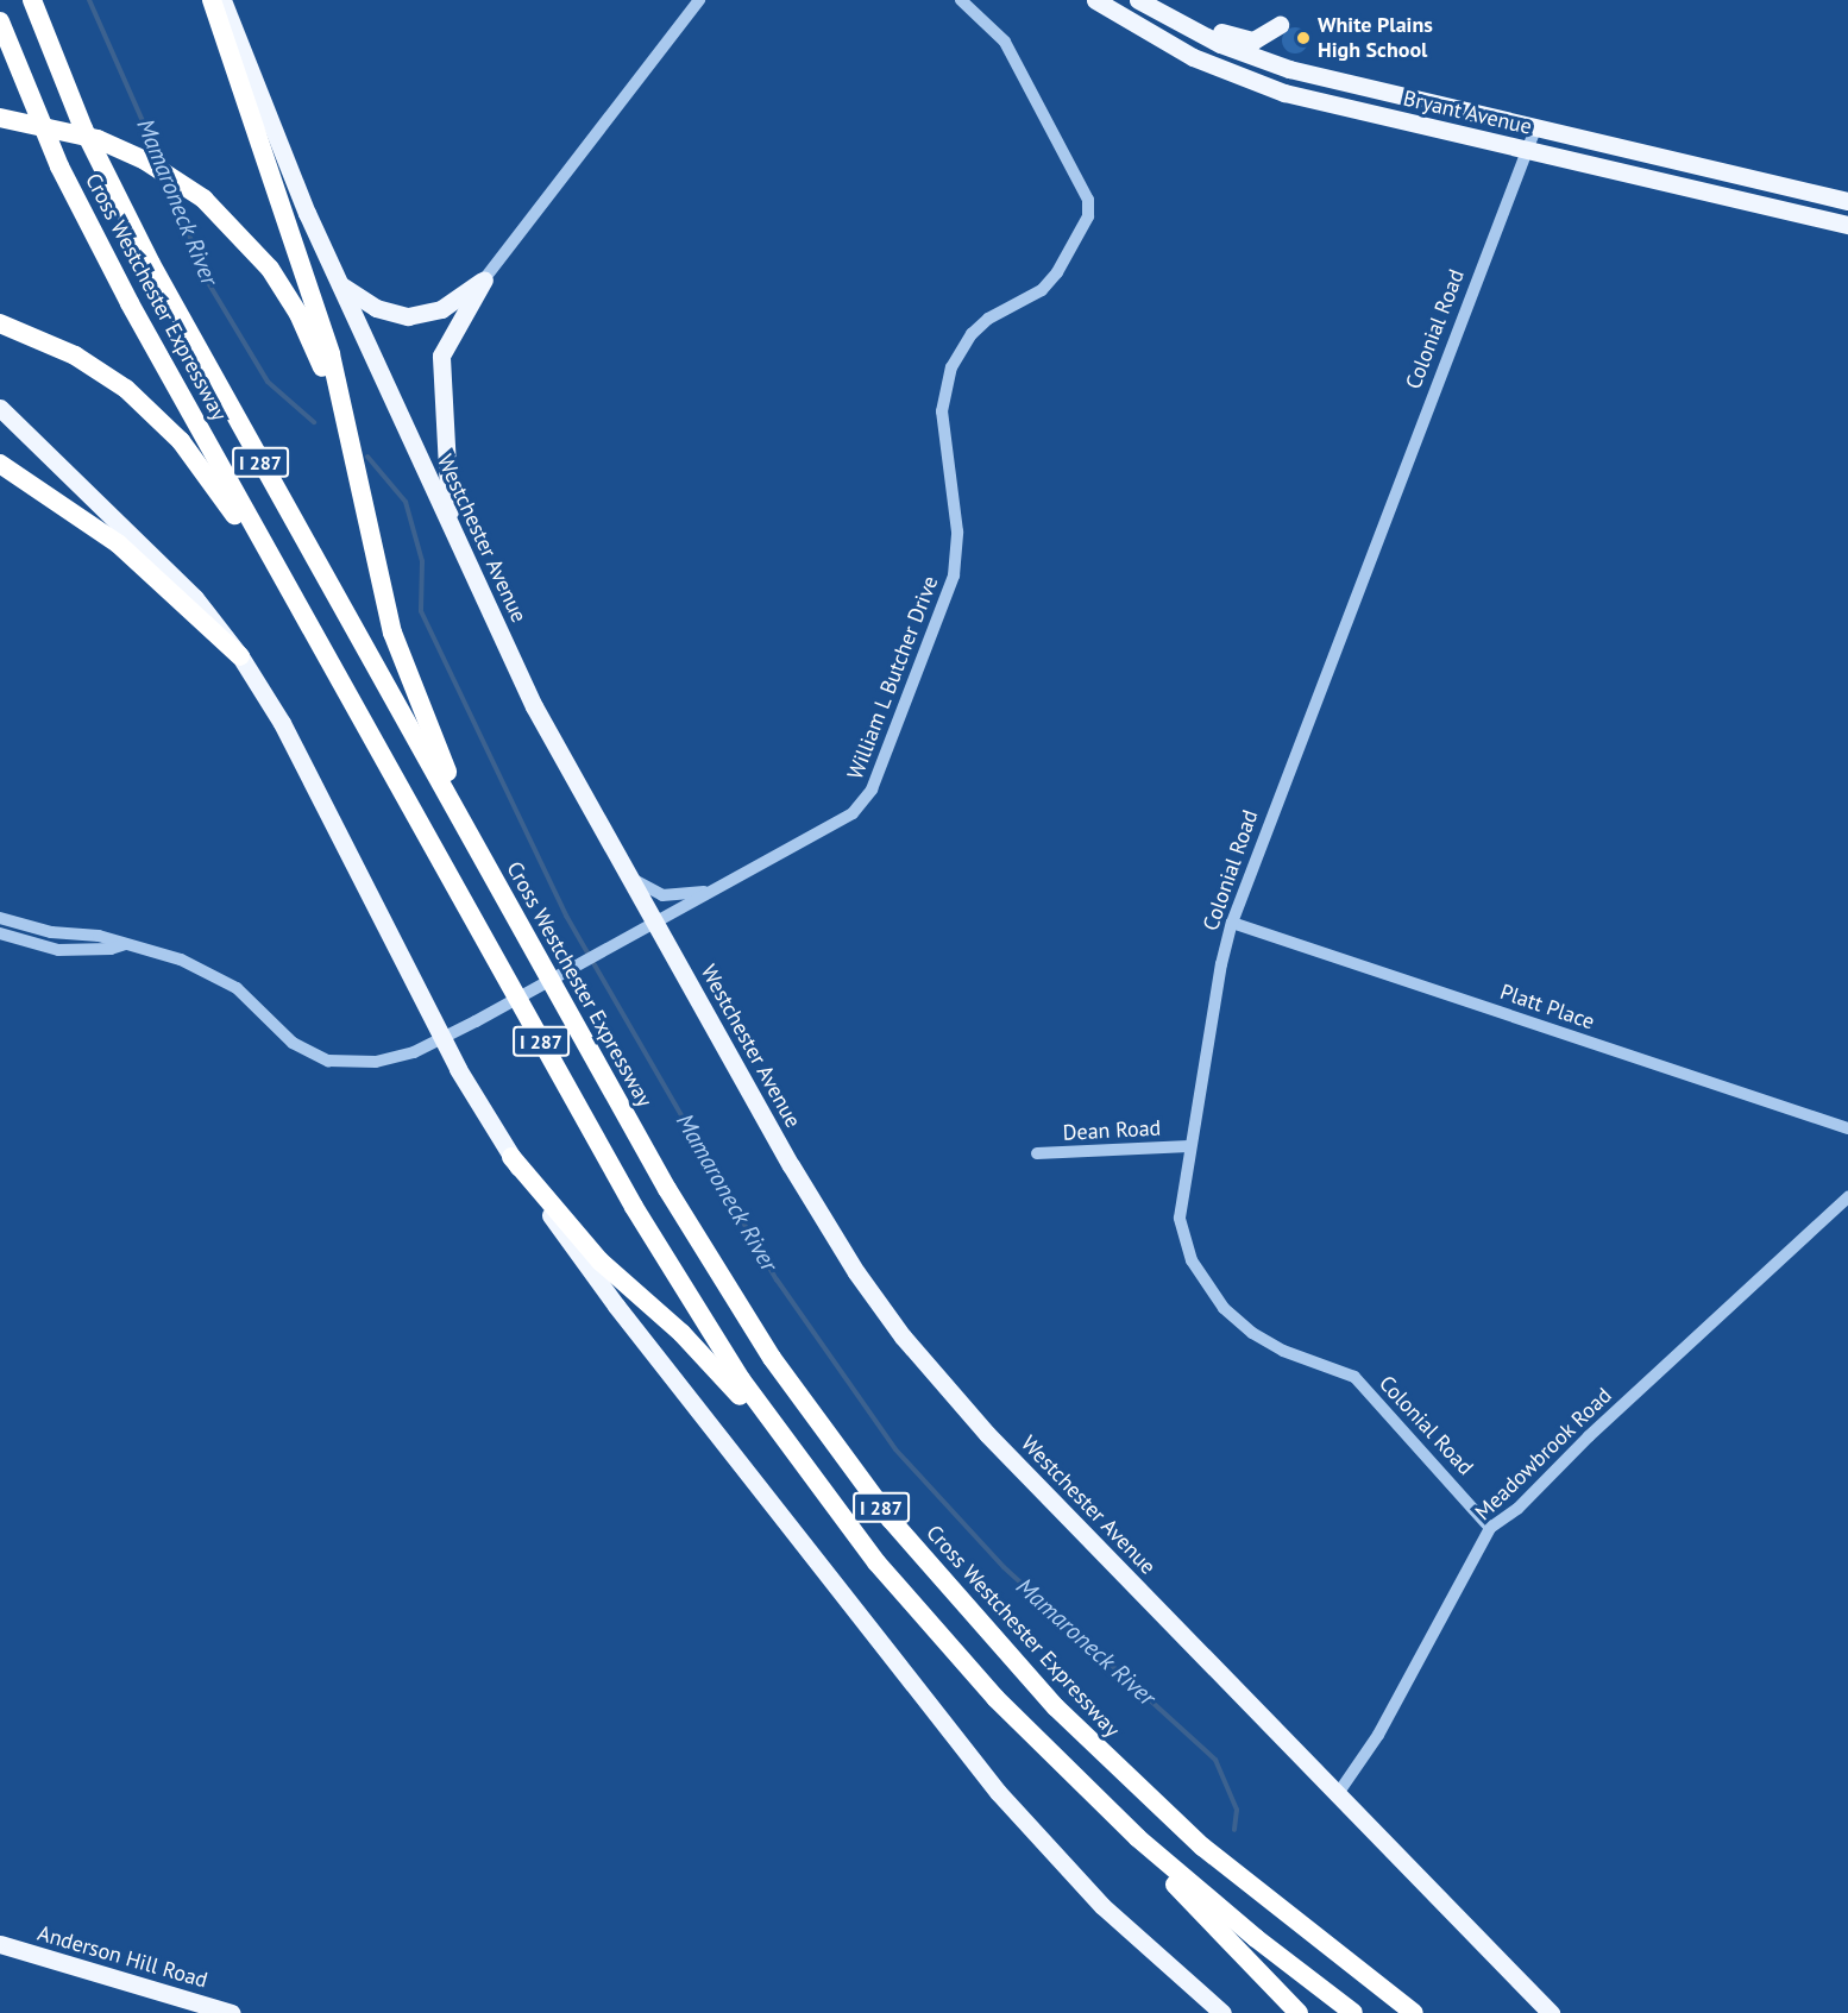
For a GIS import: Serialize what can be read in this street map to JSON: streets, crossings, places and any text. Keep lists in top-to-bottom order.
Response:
{
  "streets": {
    "highway": ["Cross Westchester Expressway", "I 287"],
    "main road": ["Bryant Avenue", "Westchester Avenue", "Anderson Hill Road"],
    "street": [
      "Colonial Road",
      "William L Butcher Drive",
      "Platt Place",
      "Dean Road",
      "Meadowbrook Road"
    ]
  },
  "crossings": [
    ["Bryant Avenue", "Colonial Road"],
    ["Colonial Road", "Platt Place"],
    ["Colonial Road", "Dean Road"],
    ["Colonial Road", "Meadowbrook Road"],
    ["Westchester Avenue", "William L Butcher Drive"],
    ["Westchester Avenue", "Meadowbrook Road"]
  ],
  "water": ["Mamaroneck River"],
  "places": ["White Plains High School"]
}
